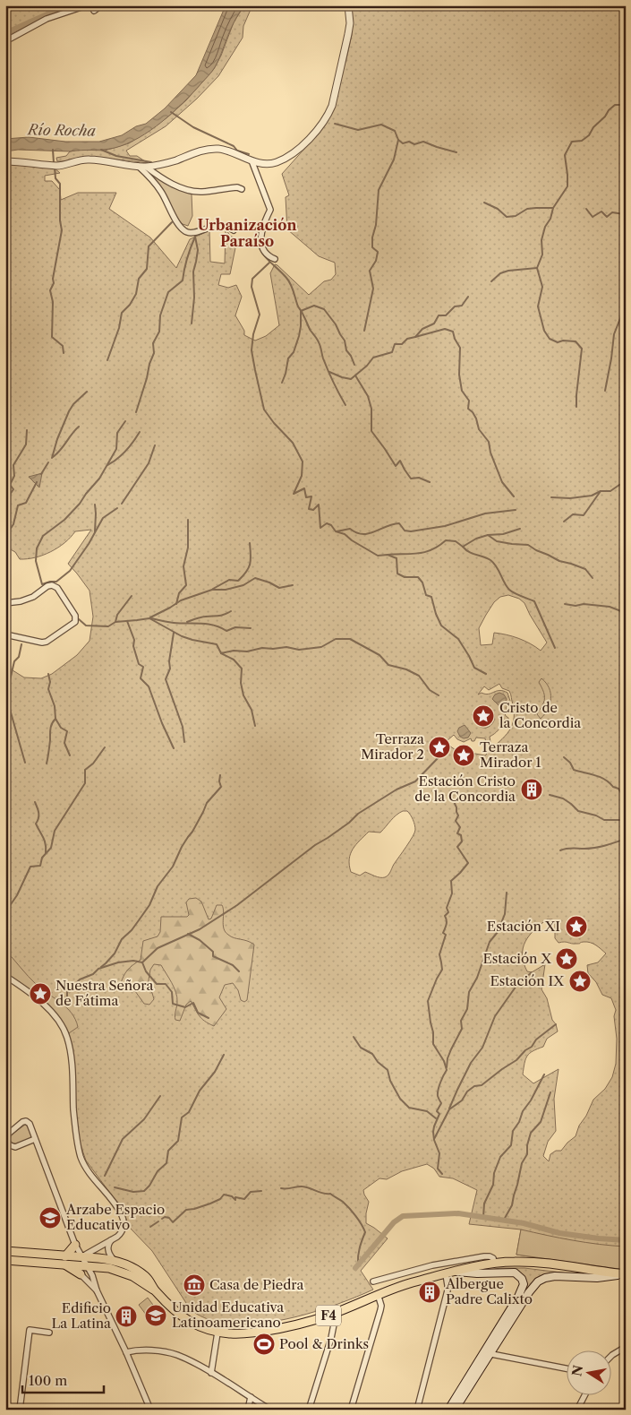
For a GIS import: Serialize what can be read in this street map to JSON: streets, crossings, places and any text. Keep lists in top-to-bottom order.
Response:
{
  "streets": {
    "highway": ["F4"]
  },
  "districts": ["Urbanización Paraíso"],
  "water": ["Río Rocha"],
  "places": {
    "place": [
      "Cristo de la Concordia",
      "Terraza Mirador 2",
      "Terraza Mirador 1",
      "Estación XI",
      "Estación X",
      "Estación IX",
      "Nuestra Señora de Fátima"
    ],
    "building": ["Estación Cristo de la Concordia", "Albergue Padre Calixto", "Edificio La Latina"],
    "school or university": ["Arzabe Espacio Educativo", "Unidad Educativa Latinoamericano"],
    "museum": ["Casa de Piedra"],
    "sports": ["Pool & Drinks"]
  },
  "scale_bar": "100 m",
  "north": "left"
}
